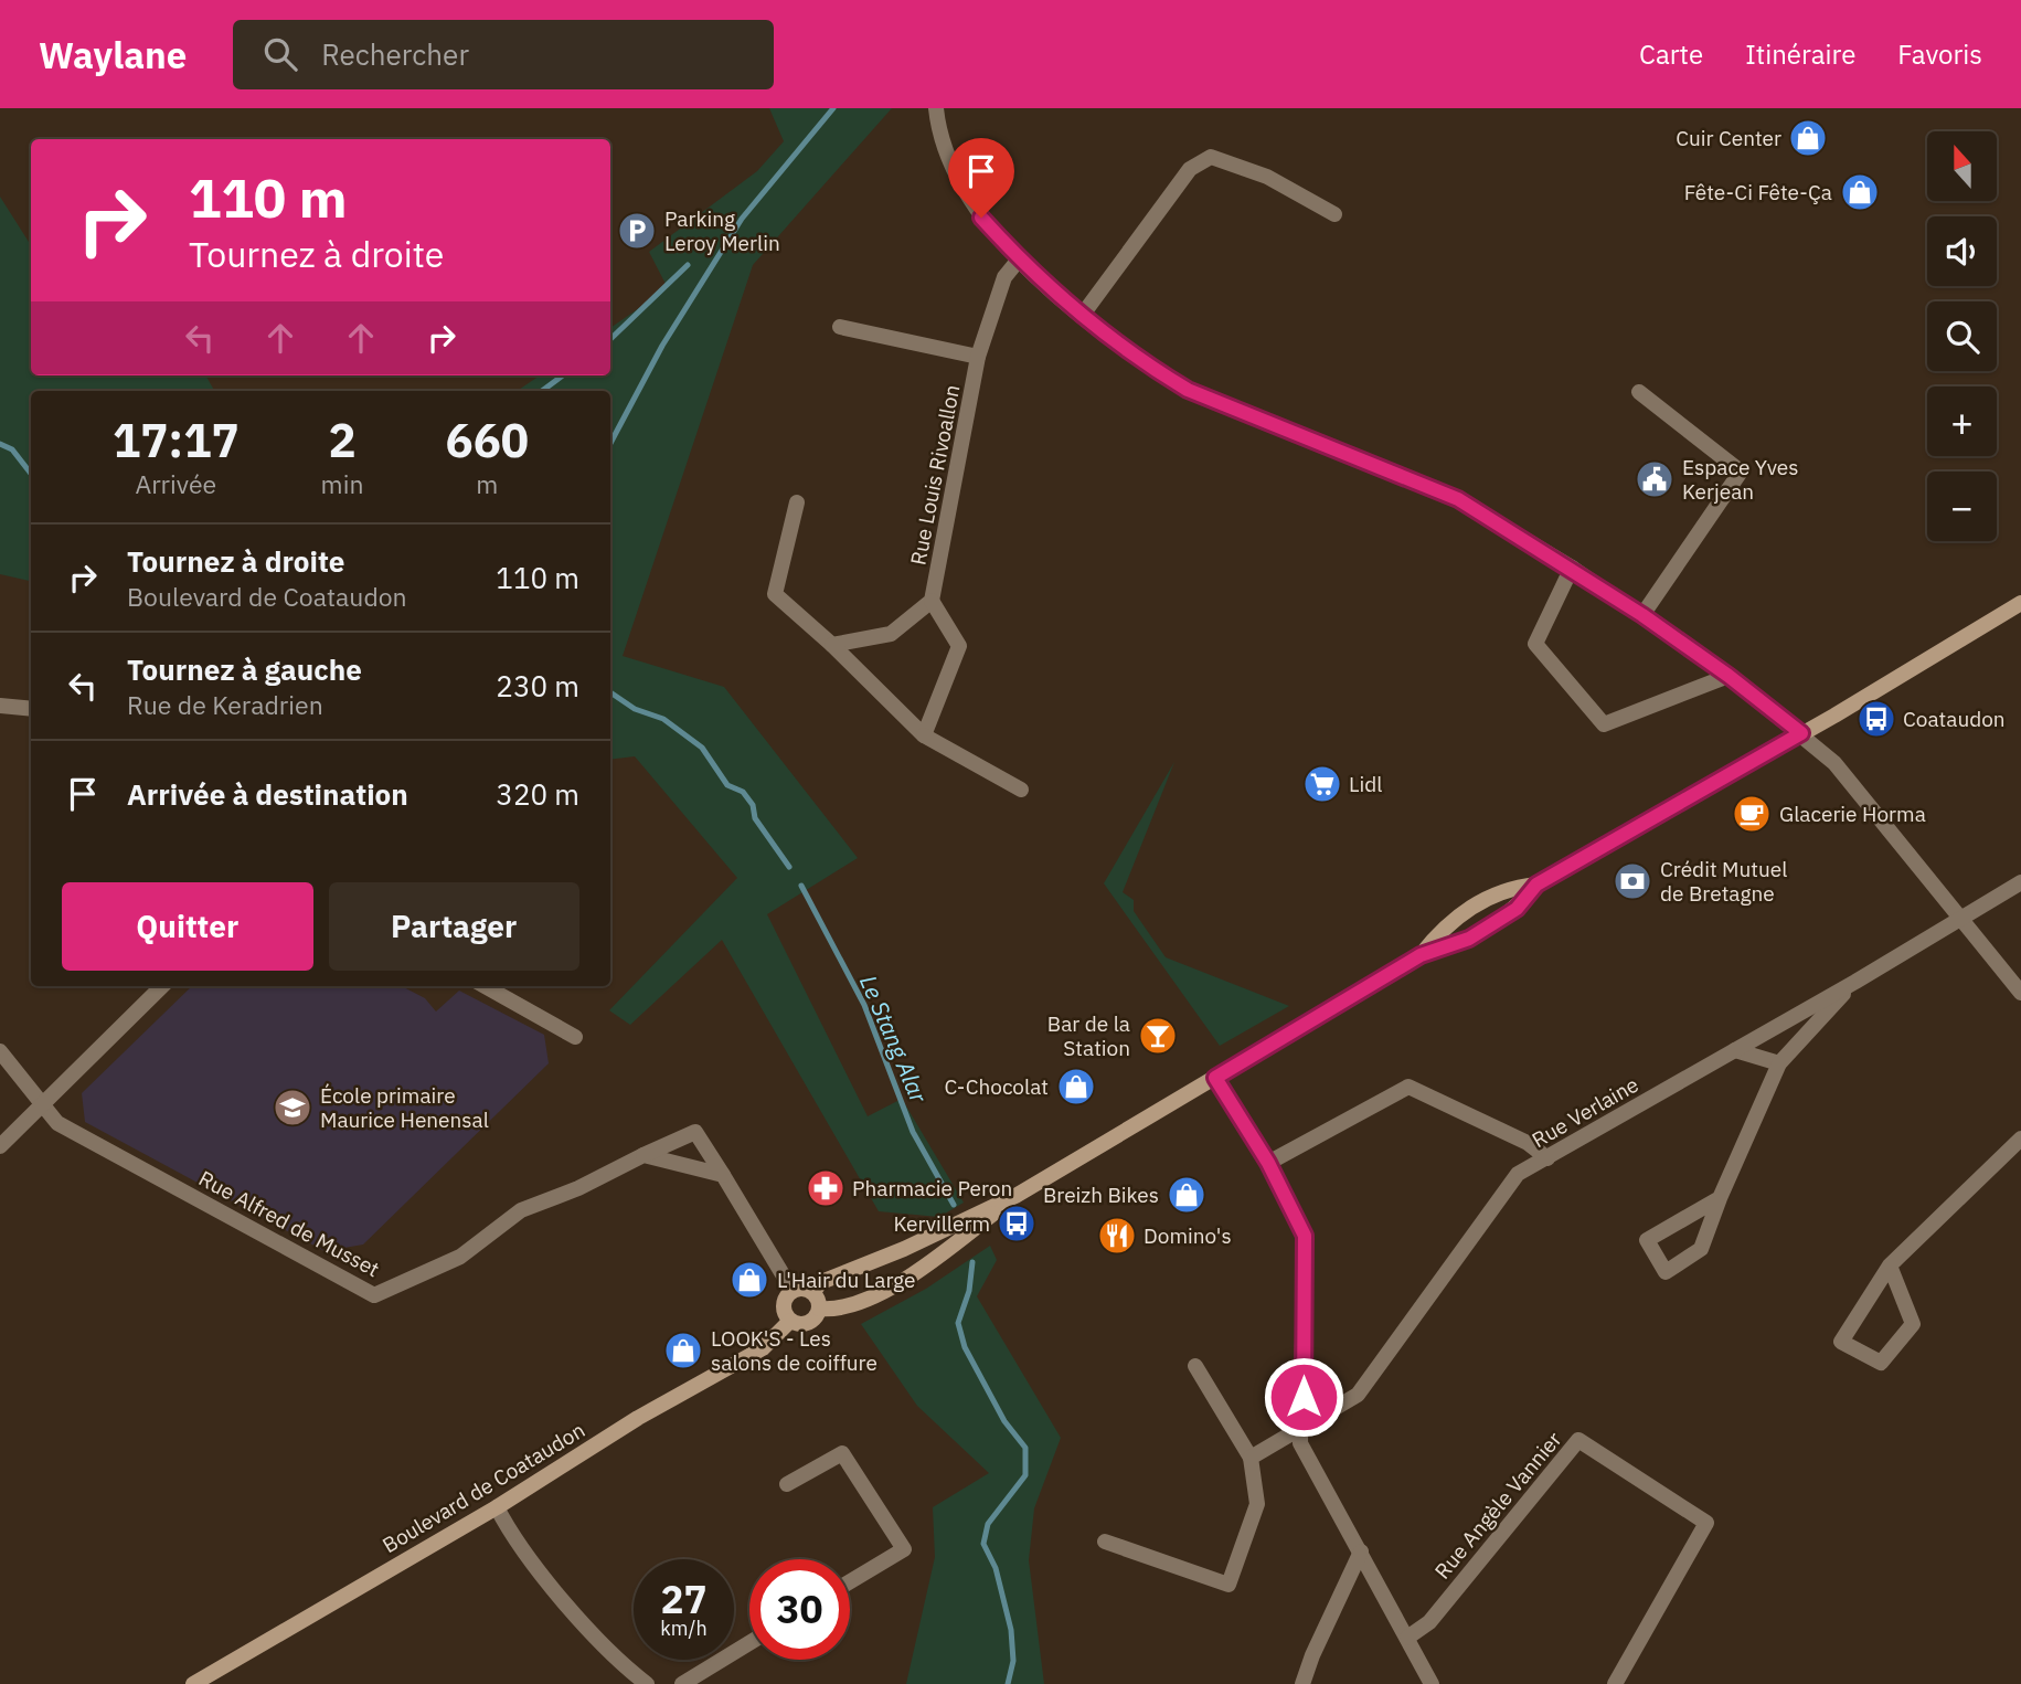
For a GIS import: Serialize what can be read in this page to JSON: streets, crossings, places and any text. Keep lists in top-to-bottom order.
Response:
{
  "streets": {
    "main road": ["Boulevard de Coataudon"],
    "street": [
      "Rue Louis Rivoallon",
      "Rue Verlaine",
      "Rue Alfred de Musset",
      "Rue Angèle Vannier"
    ]
  },
  "crossings": [
    ["Rue Alfred de Musset", "Boulevard de Coataudon"]
  ],
  "water": ["Le Stang Alar"],
  "places": {
    "shop": [
      "Cuir Center",
      "Fête-Ci Fête-Ça",
      "C-Chocolat",
      "Breizh Bikes",
      "L'Hair du Large",
      "LOOK'S - Les salons de coiffure"
    ],
    "parking": ["Parking Leroy Merlin"],
    "public building": ["Espace Yves Kerjean"],
    "bus stop": ["Coataudon", "Kervillerm"],
    "supermarket": ["Lidl"],
    "cafe": ["Glacerie Horma"],
    "bank": ["Crédit Mutuel de Bretagne"],
    "bar": ["Bar de la Station"],
    "school or university": ["École primaire Maurice Henensal"],
    "pharmacy": ["Pharmacie Peron"],
    "restaurant": ["Domino's"]
  },
  "north": "top",
  "page": {
    "header": "Waylane",
    "search": "Rechercher",
    "nav": ["Carte", "Itinéraire", "Favoris"],
    "map_buttons": ["+", "−"],
    "turn": ["110 m", "Tournez à droite"],
    "eta": [
      "17:17",
      "Arrivée",
      "2",
      "min",
      "660",
      "m"
    ],
    "list": [
      {
        "name": "Tournez à droite",
        "note": "Boulevard de Coataudon",
        "value": "110 m"
      },
      {
        "name": "Tournez à gauche",
        "note": "Rue de Keradrien",
        "value": "230 m"
      },
      {
        "name": "Arrivée à destination",
        "value": "320 m"
      }
    ],
    "buttons": ["Quitter", "Partager"],
    "speed": "27 km/h",
    "limit": "30"
  }
}
